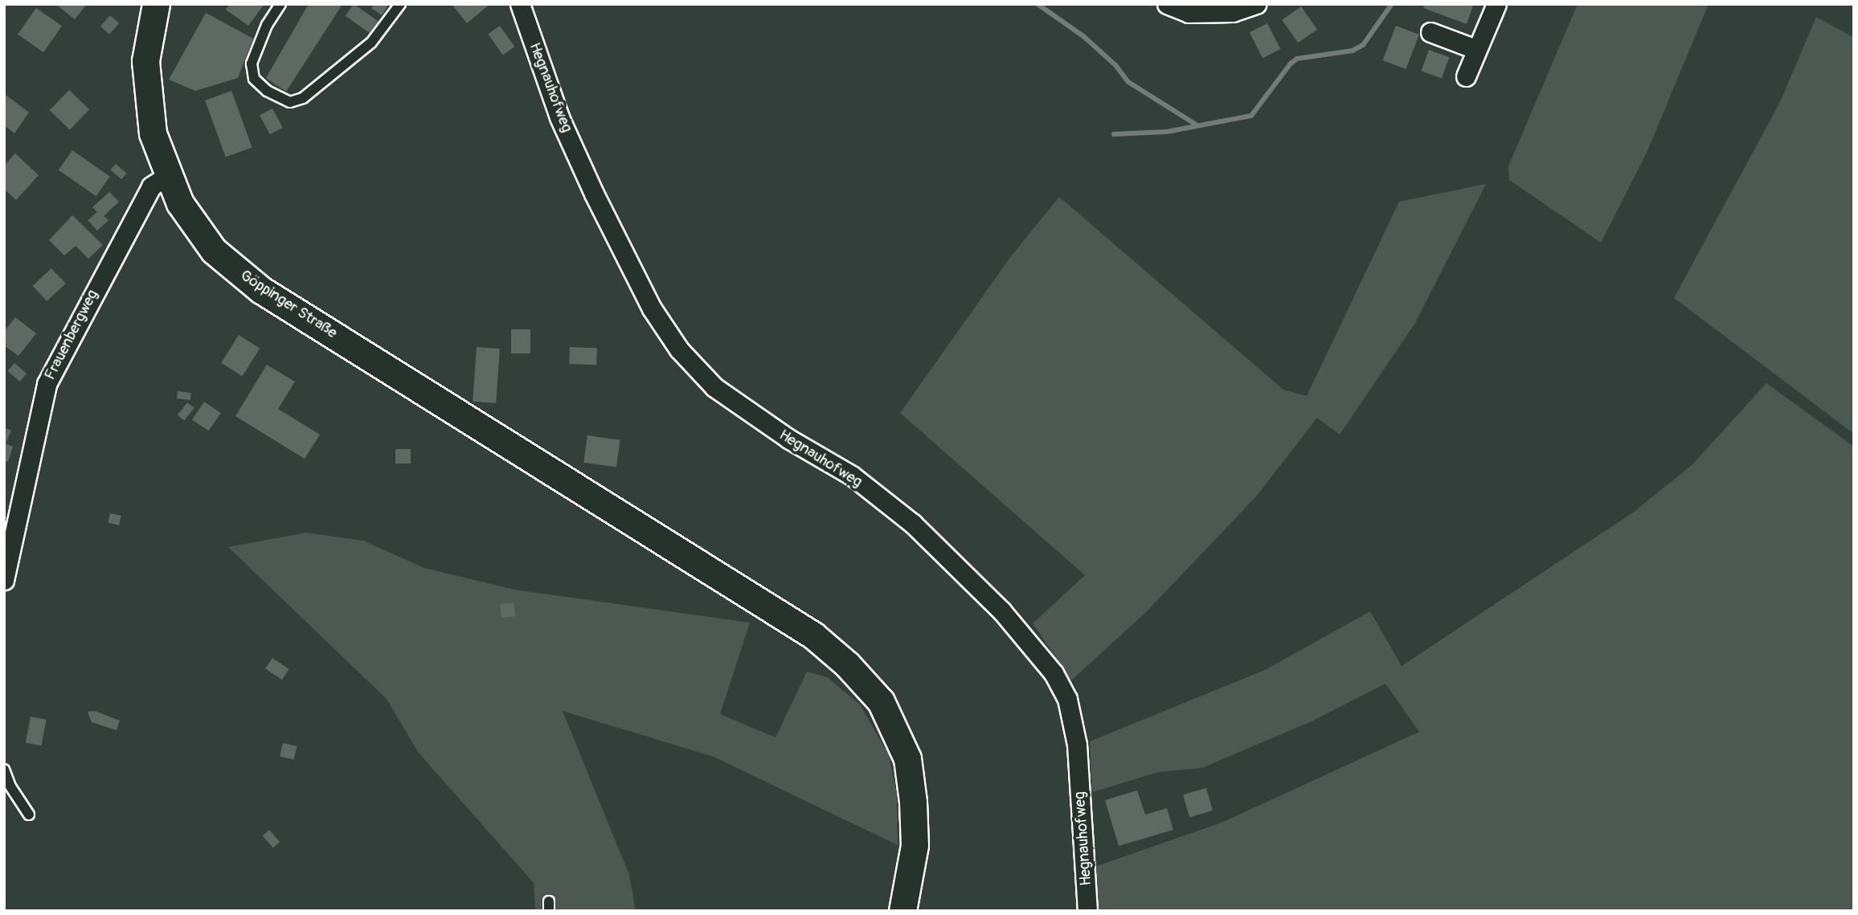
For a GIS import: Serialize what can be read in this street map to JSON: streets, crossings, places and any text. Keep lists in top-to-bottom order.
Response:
{
  "streets": {
    "main road": ["Göppinger Straße"],
    "street": ["Hegnauhofweg", "Frauenbergweg"]
  },
  "crossings": [
    ["Göppinger Straße", "Frauenbergweg"]
  ]
}
